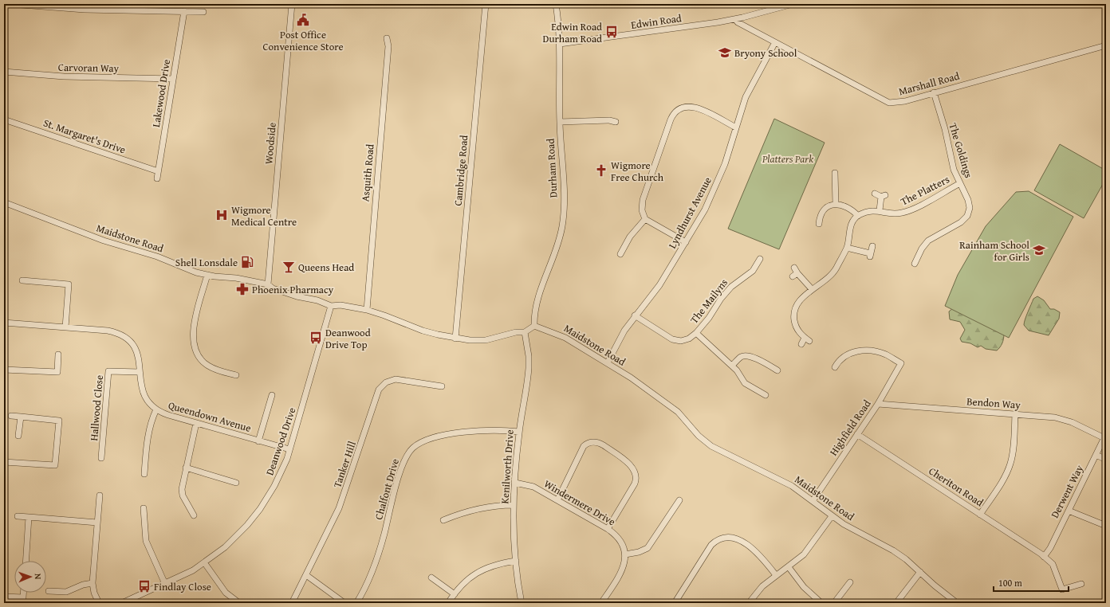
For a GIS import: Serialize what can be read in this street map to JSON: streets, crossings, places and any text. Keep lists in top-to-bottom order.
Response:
{
  "streets": {
    "street": [
      "Edwin Road",
      "Carvoran Way",
      "Marshall Road",
      "Lakewood Drive",
      "St. Margaret's Drive",
      "Woodside",
      "The Goldings",
      "Durham Road",
      "Cambridge Road",
      "Asquith Road",
      "The Platters",
      "Lyndhurst Avenue",
      "Maidstone Road",
      "The Mailyns",
      "Bendon Way",
      "Hallwood Close",
      "Queendown Avenue",
      "Highfield Road",
      "Deanwood Drive",
      "Tanker Hill",
      "Kenilworth Drive",
      "Cheriton Road",
      "Chalfont Drive",
      "Derwent Way",
      "Windermere Drive"
    ]
  },
  "crossings": [
    ["Edwin Road", "Marshall Road"],
    ["Edwin Road", "Durham Road"],
    ["Carvoran Way", "Lakewood Drive"],
    ["Marshall Road", "The Goldings"],
    ["Marshall Road", "Lyndhurst Avenue"],
    ["Lakewood Drive", "St. Margaret's Drive"],
    ["Woodside", "Maidstone Road"],
    ["The Goldings", "The Platters"],
    ["Durham Road", "Maidstone Road"],
    ["Cambridge Road", "Maidstone Road"],
    ["Asquith Road", "Maidstone Road"],
    ["Lyndhurst Avenue", "Maidstone Road"],
    ["Lyndhurst Avenue", "The Mailyns"],
    ["Maidstone Road", "Highfield Road"],
    ["Maidstone Road", "Deanwood Drive"],
    ["Maidstone Road", "Kenilworth Drive"],
    ["Bendon Way", "Highfield Road"],
    ["Bendon Way", "Derwent Way"],
    ["Hallwood Close", "Queendown Avenue"],
    ["Queendown Avenue", "Deanwood Drive"],
    ["Highfield Road", "Cheriton Road"],
    ["Kenilworth Drive", "Chalfont Drive"],
    ["Kenilworth Drive", "Windermere Drive"],
    ["Cheriton Road", "Derwent Way"]
  ],
  "parks": ["Platters Park"],
  "places": {
    "public building": ["Post Office Convenience Store"],
    "bus stop": ["Edwin Road Durham Road", "Deanwood Drive Top", "Findlay Close"],
    "school or university": ["Bryony School", "Rainham School for Girls"],
    "church": ["Wigmore Free Church"],
    "hospital": ["Wigmore Medical Centre"],
    "fuel station": ["Shell Lonsdale"],
    "bar": ["Queens Head"],
    "pharmacy": ["Phoenix Pharmacy"]
  },
  "scale_bar": "100 m",
  "north": "right"
}
